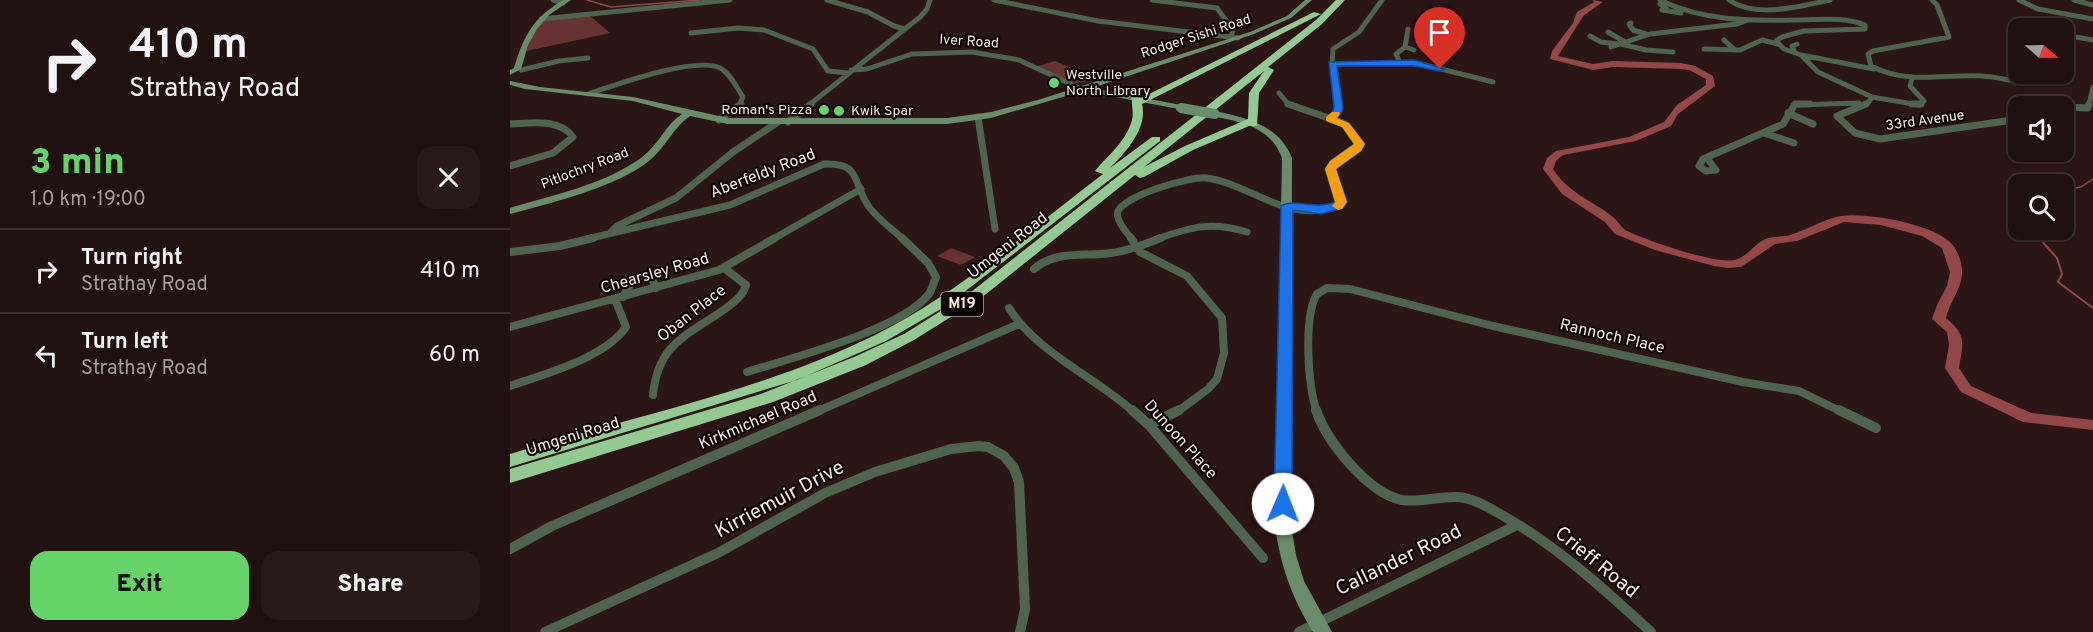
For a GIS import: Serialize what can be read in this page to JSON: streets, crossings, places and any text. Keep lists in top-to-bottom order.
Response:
{
  "streets": {
    "highway": ["Umgeni Road", "M19"],
    "main road": ["Rodger Sishi Road", "Pitlochry Road"],
    "street": [
      "Iver Road",
      "33rd Avenue",
      "Aberfeldy Road",
      "Chearsley Road",
      "Oban Place",
      "Rannoch Place",
      "Kirkmichael Road",
      "Dunoon Place",
      "Kirriemuir Drive",
      "Callander Road",
      "Crieff Road"
    ]
  },
  "crossings": [
    ["Rodger Sishi Road", "Iver Road"],
    ["Aberfeldy Road", "Chearsley Road"],
    ["Chearsley Road", "Oban Place"],
    ["Rannoch Place", "Crieff Road"],
    ["Kirkmichael Road", "Dunoon Place"],
    ["Callander Road", "Crieff Road"]
  ],
  "places": ["Westville North Library", "Roman's Pizza", "Kwik Spar"],
  "north": "right",
  "page": {
    "turn": ["410 m", "Strathay Road"],
    "heading": ["3 min", "1.0 km · 19:00"],
    "list": [
      {
        "name": "Turn right",
        "note": "Strathay Road",
        "value": "410 m"
      },
      {
        "name": "Turn left",
        "note": "Strathay Road",
        "value": "60 m"
      }
    ],
    "buttons": ["Exit", "Share"]
  }
}
